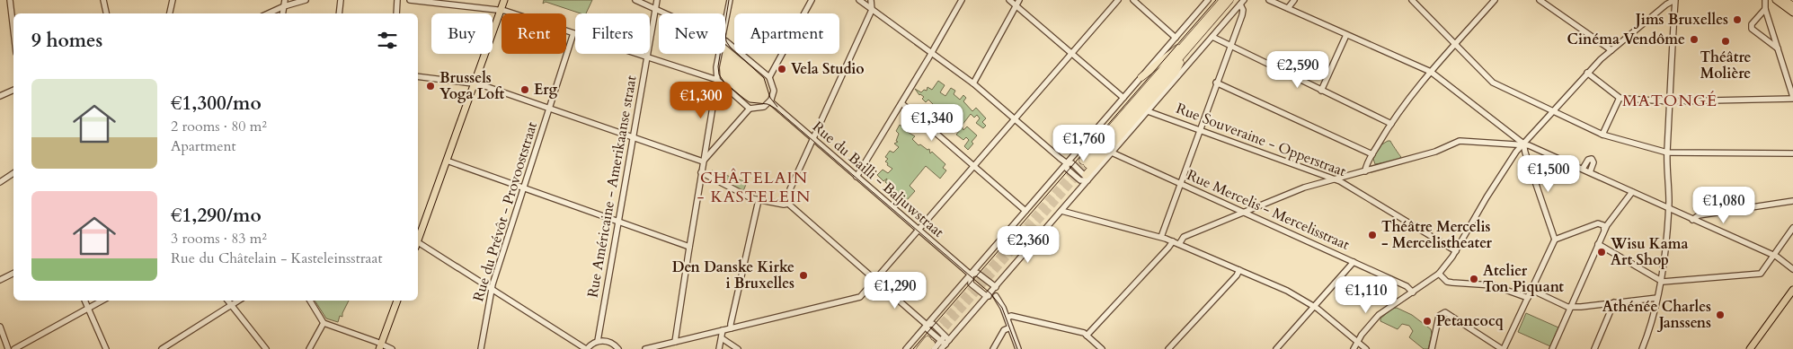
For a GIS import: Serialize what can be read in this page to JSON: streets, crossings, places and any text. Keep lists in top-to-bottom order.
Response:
{
  "streets": {
    "street": [
      "Rue Souveraine - Opperstraat",
      "Rue du Bailli - Baljuwstraat",
      "Rue Américaine - Amerikaanse straat",
      "Rue Mercelis - Mercelisstraat",
      "Rue du Prévôt - Provooststraat"
    ]
  },
  "districts": ["MATONGÉ", "CHÂTELAIN - KASTELEIN"],
  "places": [
    "Jims Bruxelles",
    "Cinéma Vendôme",
    "Théâtre Molière",
    "Vela Studio",
    "Brussels Yoga Loft",
    "Erg",
    "Théâtre Mercelis - Mercelistheater",
    "Wisu Kama Art Shop",
    "Den Danske Kirke i Bruxelles",
    "Atelier Ton Piquant",
    "Athénée Charles Janssens",
    "Petancocq"
  ],
  "page": {
    "chip": [
      "Buy",
      "Rent",
      "Filters",
      "New",
      "Apartment"
    ],
    "heading": "9 homes",
    "price": [
      "€2,590",
      "€1,300",
      "€1,340",
      "€1,760",
      "€1,500",
      "€1,080",
      "€2,360",
      "€1,290",
      "€1,110"
    ],
    "list": [
      {
        "name": "€1,300/mo",
        "note": "2 rooms · 80 m² · Apartment"
      },
      {
        "name": "€1,290/mo",
        "note": "3 rooms · 83 m² · Rue du Châtelain - Kasteleinsstraat"
      }
    ]
  }
}
